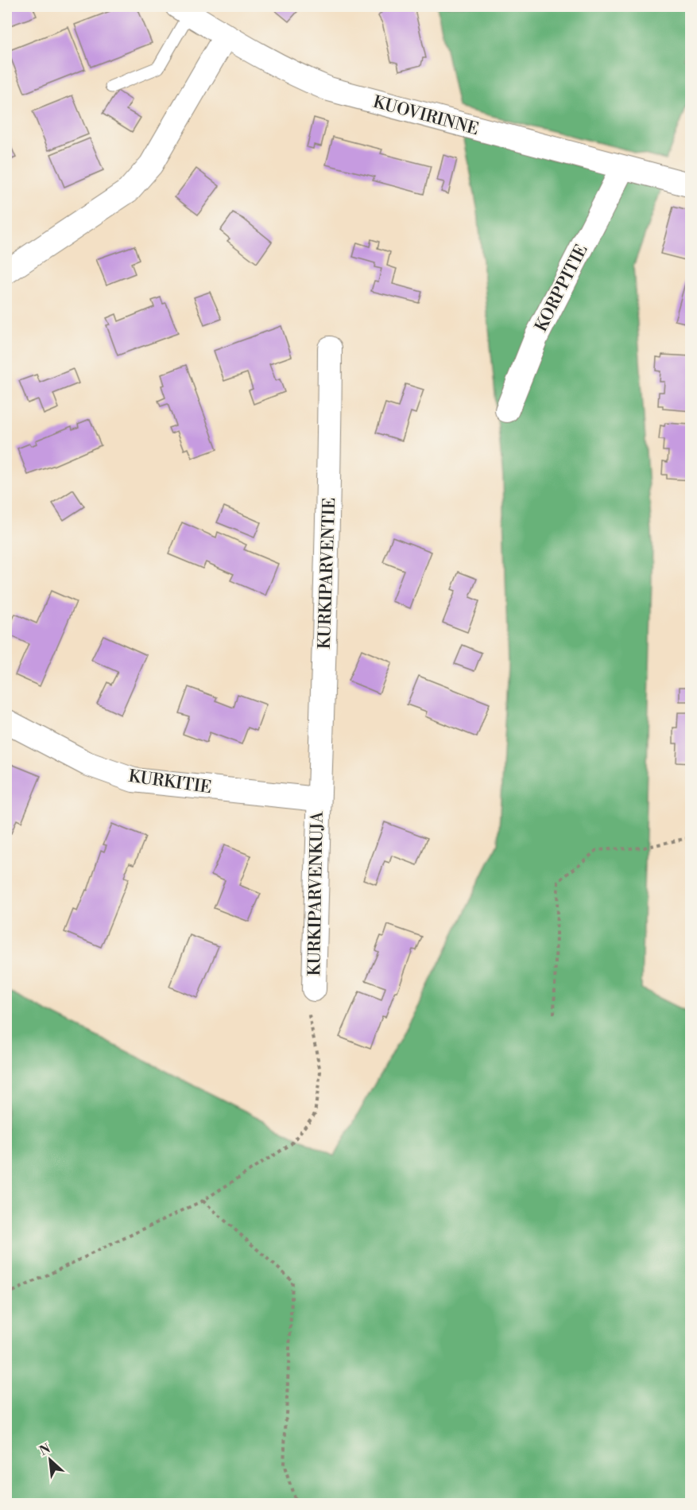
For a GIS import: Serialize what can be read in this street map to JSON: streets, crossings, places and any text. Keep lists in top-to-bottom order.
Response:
{
  "streets": {
    "street": [
      "KUOVIRINNE",
      "KORPPITIE",
      "KURKIPARVENTIE",
      "KURKITIE",
      "KURKIPARVENKUJA"
    ]
  },
  "crossings": [
    ["KUOVIRINNE", "KORPPITIE"],
    ["KURKIPARVENTIE", "KURKITIE"],
    ["KURKIPARVENTIE", "KURKIPARVENKUJA"],
    ["KURKITIE", "KURKIPARVENKUJA"]
  ],
  "north": "top left"
}
